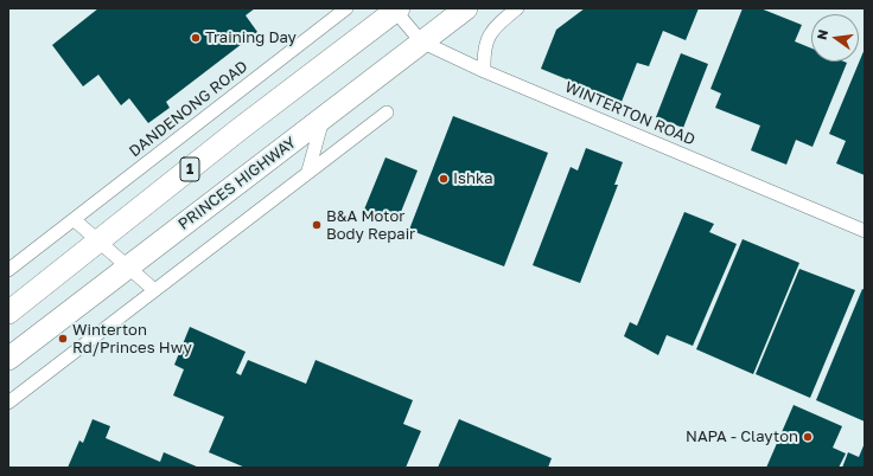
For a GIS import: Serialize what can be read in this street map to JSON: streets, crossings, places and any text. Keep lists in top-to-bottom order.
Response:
{
  "streets": {
    "highway": ["1", "PRINCES HIGHWAY"],
    "street": ["DANDENONG ROAD", "WINTERTON ROAD"]
  },
  "crossings": [
    ["WINTERTON ROAD", "1"],
    ["WINTERTON ROAD", "PRINCES HIGHWAY"]
  ],
  "places": [
    "Training Day",
    "Ishka",
    "B&A Motor Body Repair",
    "Winterton Rd/Princes Hwy",
    "NAPA - Clayton"
  ],
  "north": "left"
}
